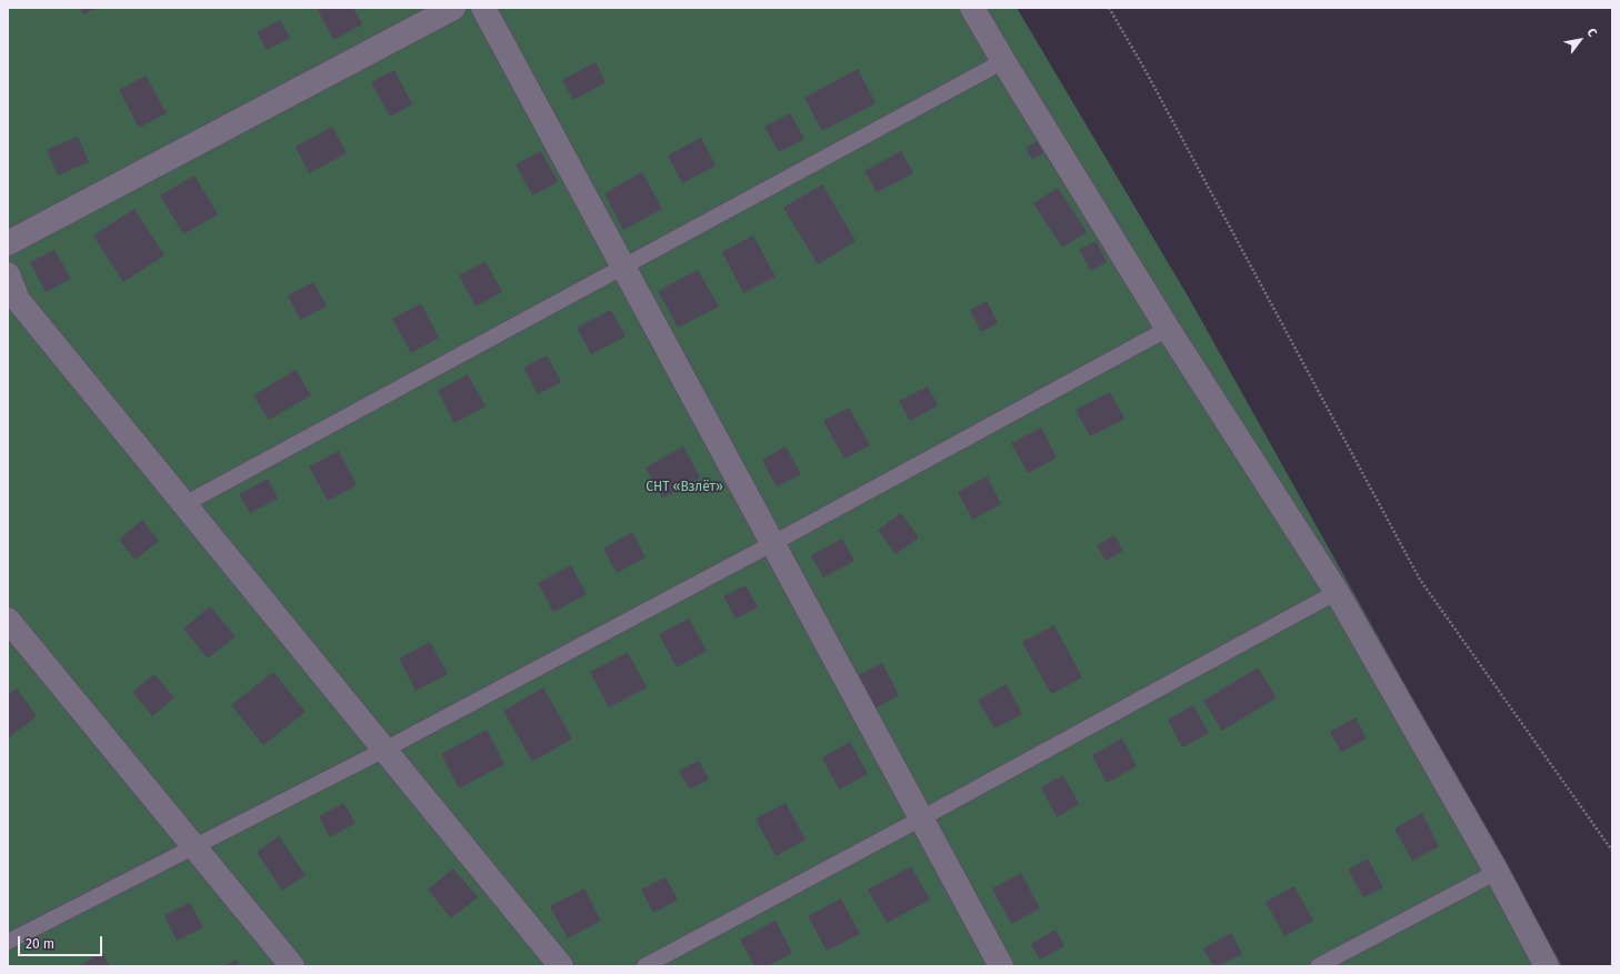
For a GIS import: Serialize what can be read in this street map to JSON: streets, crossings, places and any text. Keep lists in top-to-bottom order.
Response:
{
  "parks": ["СНТ «Взлёт»"],
  "scale_bar": "20 m",
  "north": "top right"
}
